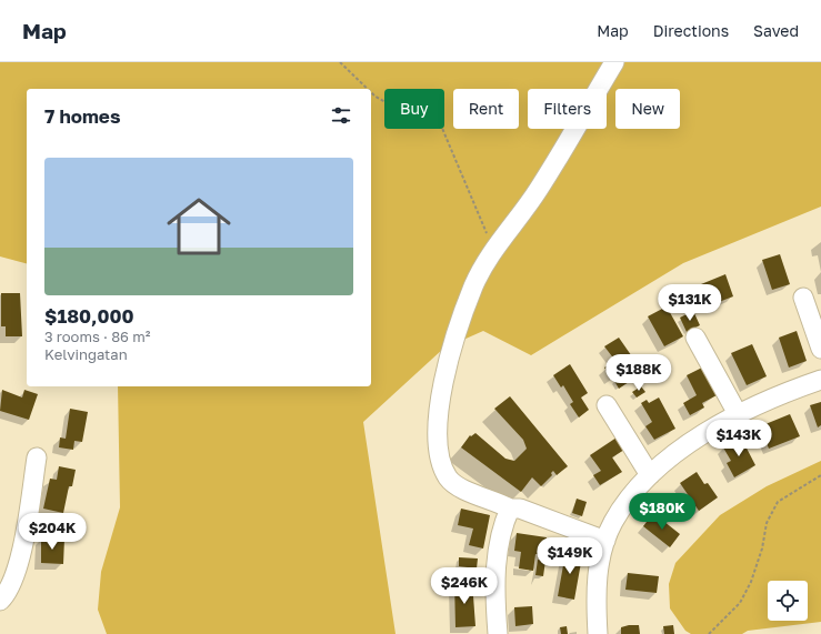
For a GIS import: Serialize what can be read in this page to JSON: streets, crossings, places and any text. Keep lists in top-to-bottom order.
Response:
{
  "page": {
    "header": "Map",
    "nav": ["Map", "Directions", "Saved"],
    "chip": [
      "Buy",
      "Rent",
      "Filters",
      "New"
    ],
    "heading": "7 homes",
    "list": [
      {
        "name": "$180,000",
        "note": "3 rooms · 86 m² · Kelvingatan"
      }
    ],
    "price": [
      "$131K",
      "$188K",
      "$143K",
      "$180K",
      "$204K",
      "$149K",
      "$246K"
    ]
  }
}
